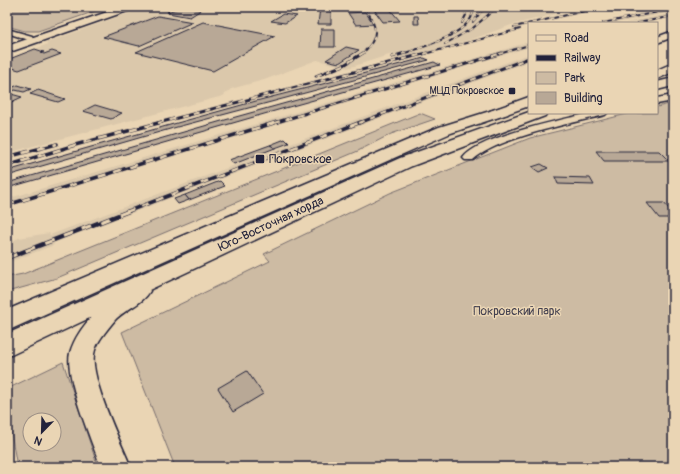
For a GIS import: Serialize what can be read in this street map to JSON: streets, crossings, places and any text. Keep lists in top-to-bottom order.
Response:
{
  "streets": {
    "main road": ["Юго-Восточная хорда"]
  },
  "parks": ["Покровский парк"],
  "places": {
    "transit": ["МЦД Покровское", "Покровское"]
  },
  "legend": [
    "Road",
    "Railway",
    "Park",
    "Building"
  ],
  "north": "bottom left"
}
